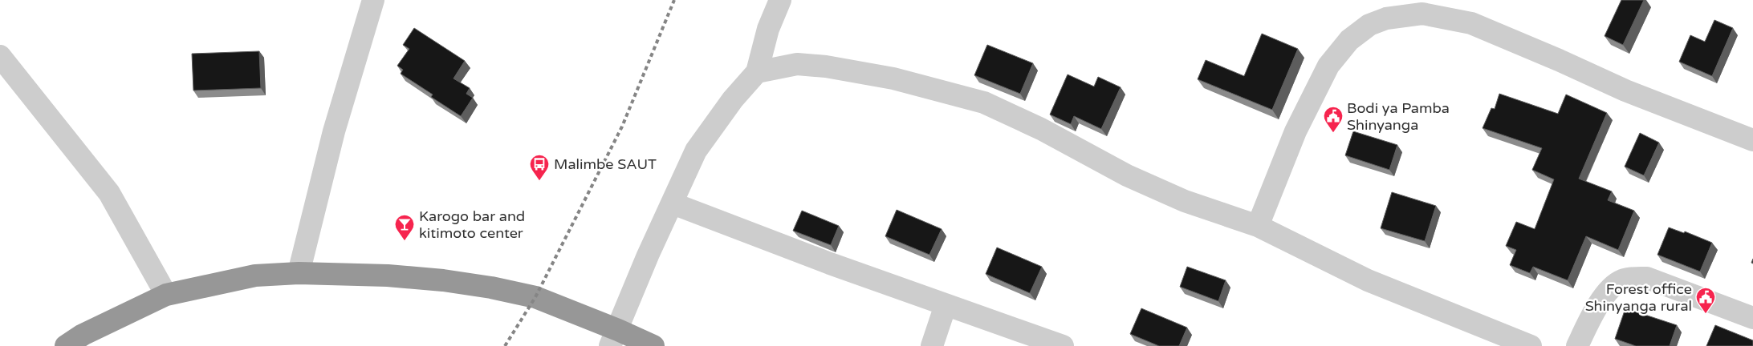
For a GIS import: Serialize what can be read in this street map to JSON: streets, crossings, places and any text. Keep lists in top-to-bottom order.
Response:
{
  "places": {
    "public building": ["Bodi ya Pamba Shinyanga", "Forest office Shinyanga rural"],
    "bus stop": ["Malimbe SAUT"],
    "bar": ["Karogo bar and kitimoto center"]
  }
}
